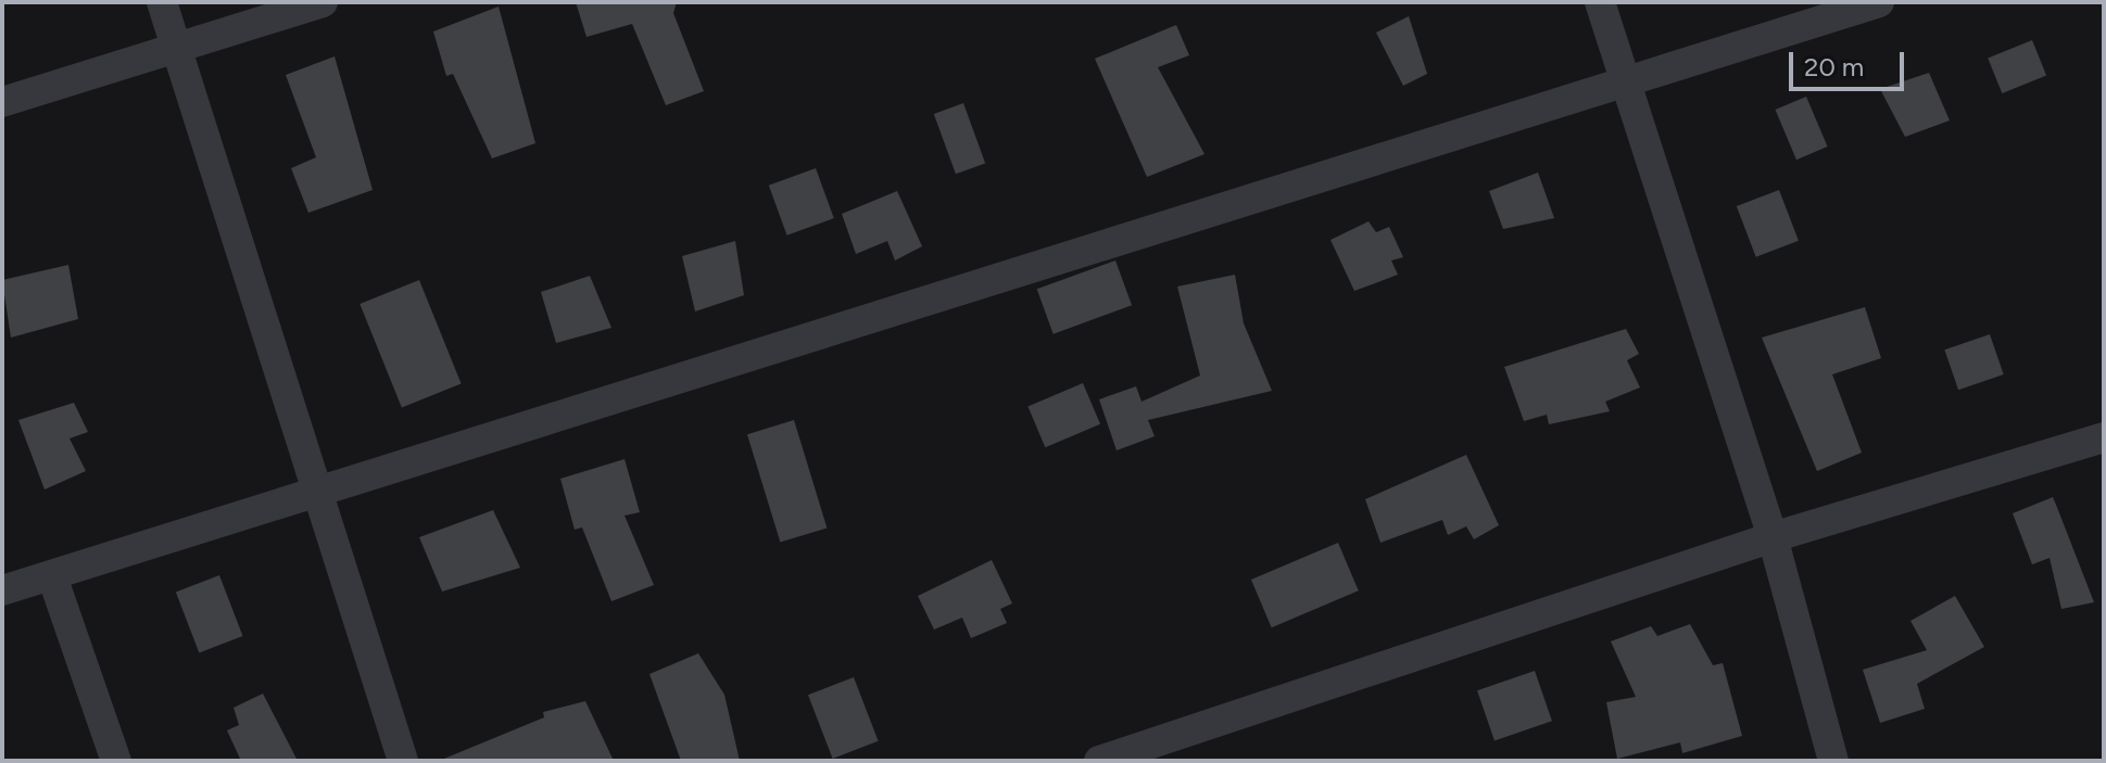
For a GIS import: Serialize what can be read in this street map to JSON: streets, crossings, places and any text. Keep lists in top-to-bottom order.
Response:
{
  "scale_bar": "20 m"
}
